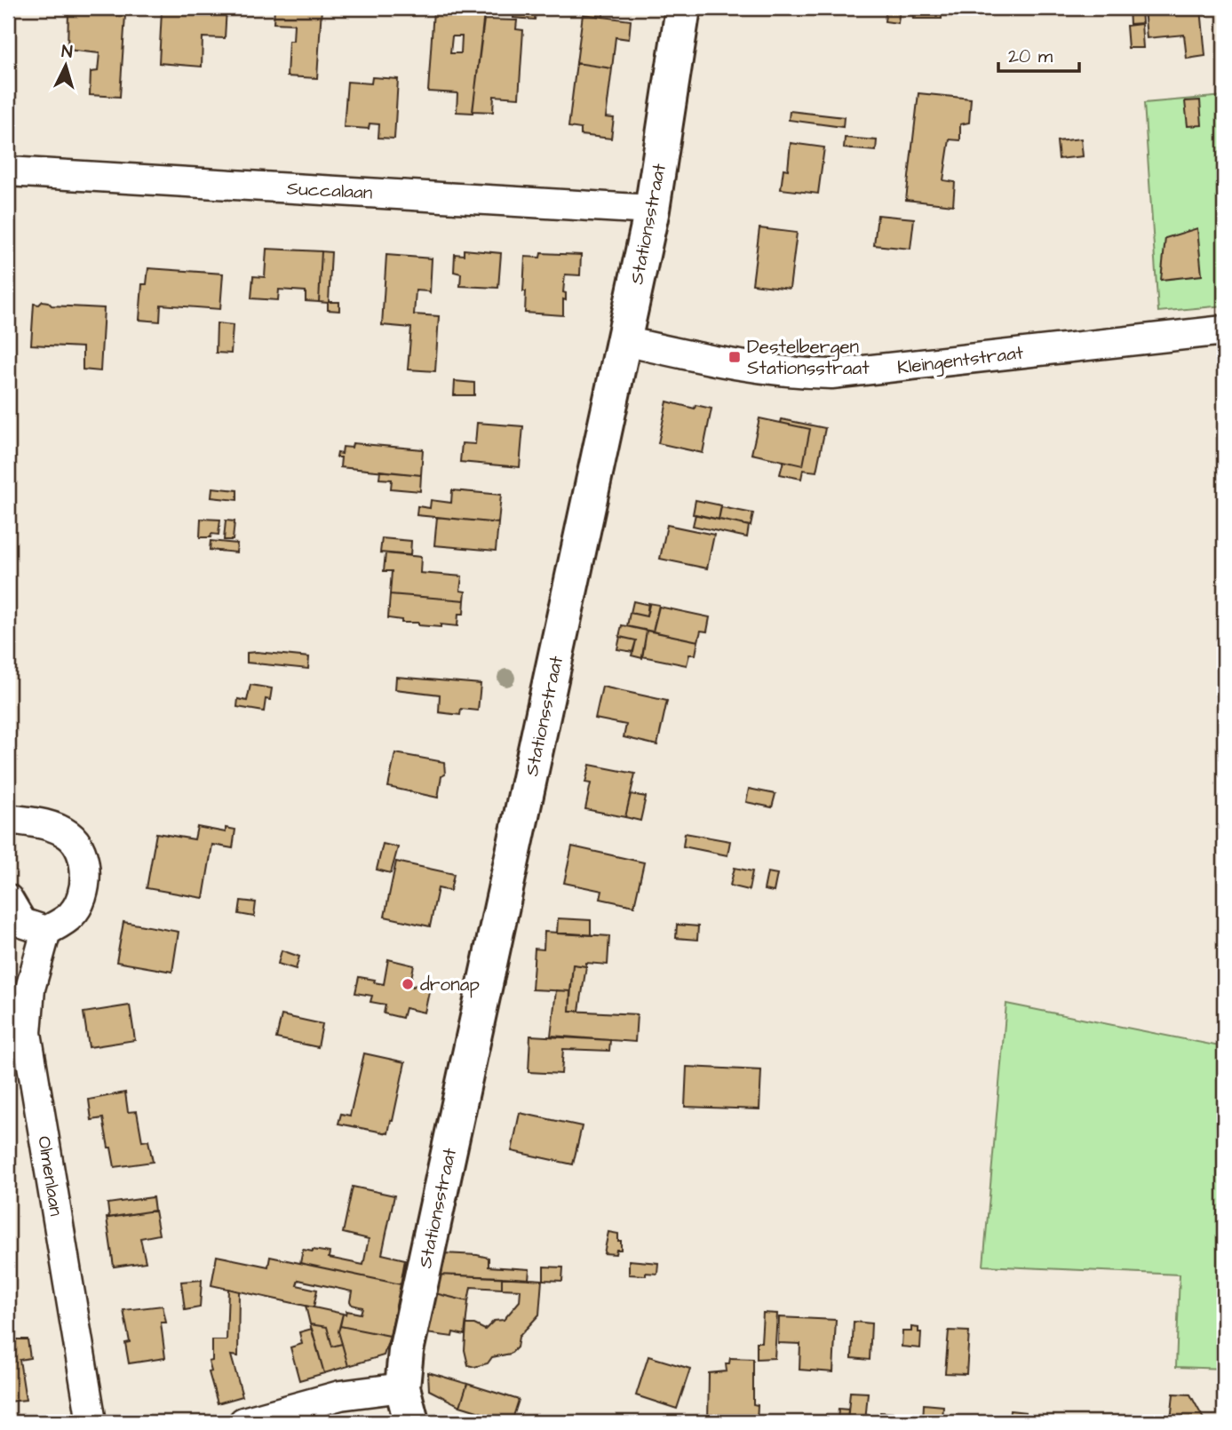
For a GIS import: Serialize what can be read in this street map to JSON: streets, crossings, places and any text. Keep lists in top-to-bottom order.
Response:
{
  "streets": {
    "street": [
      "Succalaan",
      "Stationsstraat",
      "Kleingentstraat",
      "Olmenlaan"
    ]
  },
  "crossings": [
    ["Succalaan", "Stationsstraat"],
    ["Stationsstraat", "Kleingentstraat"]
  ],
  "places": {
    "transit": ["Destelbergen Stationsstraat"],
    "other": ["dronap"]
  },
  "scale_bar": "20 m",
  "north": "top"
}
